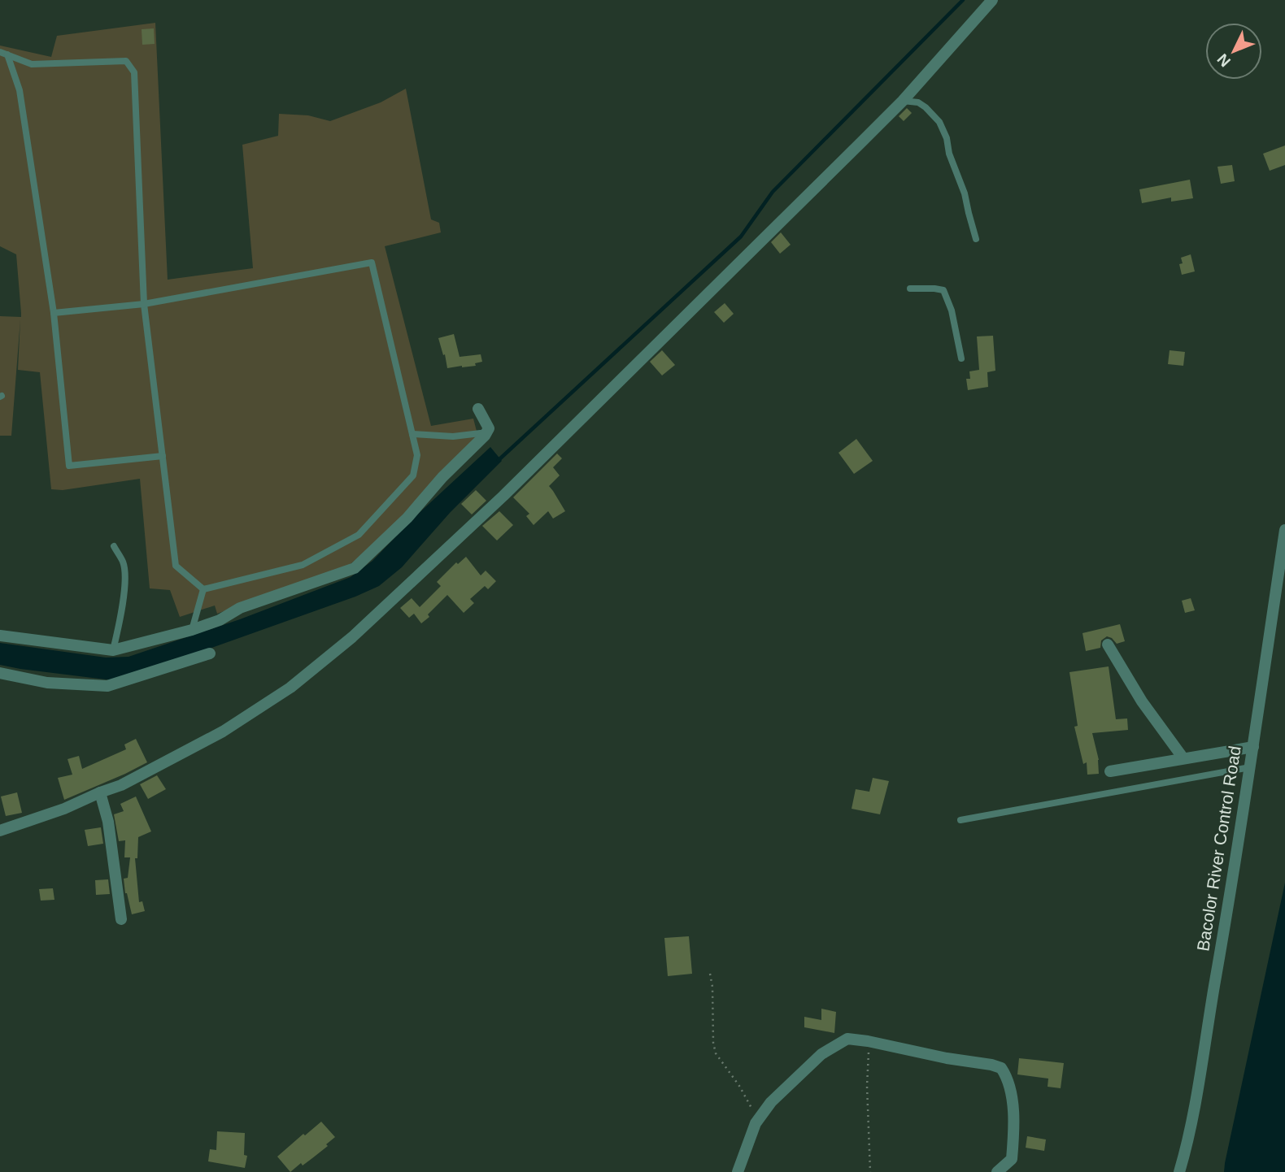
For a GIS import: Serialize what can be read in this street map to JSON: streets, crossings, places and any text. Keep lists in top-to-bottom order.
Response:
{
  "streets": {
    "street": ["Bacolor River Control Road"]
  },
  "north": "bottom left"
}
